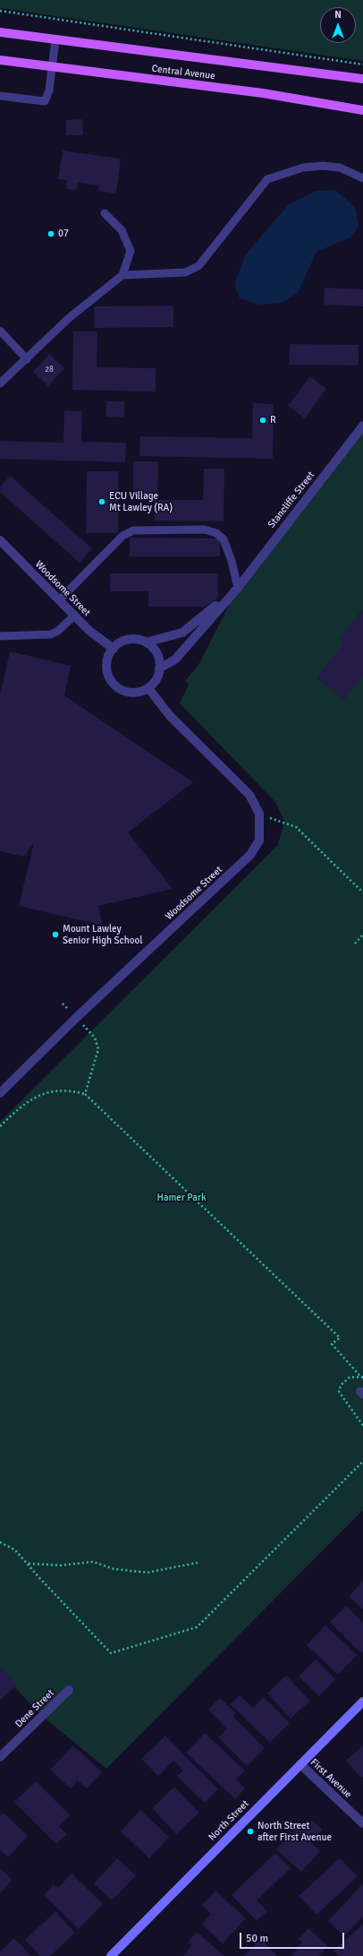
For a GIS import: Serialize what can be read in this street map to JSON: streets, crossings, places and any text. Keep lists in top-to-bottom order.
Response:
{
  "streets": {
    "main road": ["Central Avenue", "North Street"],
    "street": [
      "Stancliffe Street",
      "Woodsome Street",
      "Dene Street",
      "First Avenue"
    ]
  },
  "crossings": [
    ["Stancliffe Street", "Woodsome Street"],
    ["First Avenue", "North Street"]
  ],
  "parks": ["Hamer Park"],
  "places": [
    "07",
    "R",
    "ECU Village Mt Lawley (RA)",
    "Mount Lawley Senior High School",
    "North Street after First Avenue"
  ],
  "house_numbers": ["28"],
  "scale_bar": "50 m",
  "north": "top"
}
